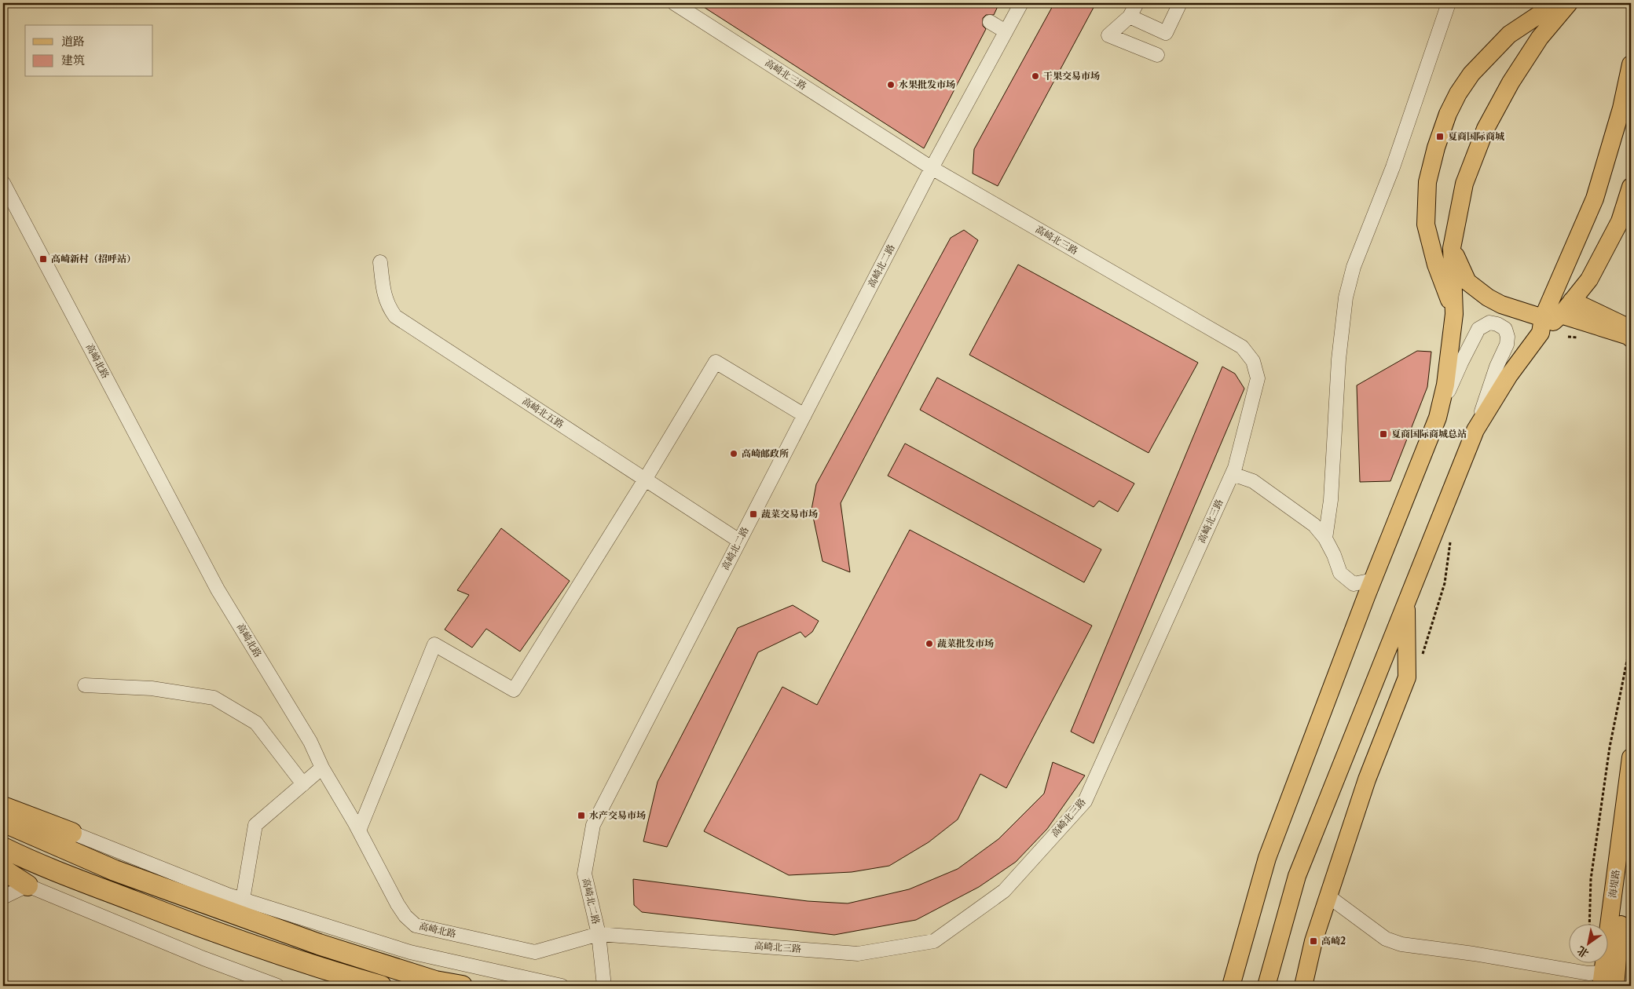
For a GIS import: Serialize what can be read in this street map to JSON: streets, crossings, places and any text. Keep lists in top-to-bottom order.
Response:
{
  "streets": {
    "main road": ["海堤路"],
    "street": [
      "高崎北三路",
      "高崎北二路",
      "高崎北路",
      "高崎北五路"
    ]
  },
  "crossings": [
    ["高崎北三路", "高崎北二路"],
    ["高崎北三路", "高崎北路"],
    ["高崎北二路", "高崎北路"],
    ["高崎北二路", "高崎北五路"]
  ],
  "places": {
    "other": [
      "干果交易市场",
      "水果批发市场",
      "高崎邮政所",
      "蔬菜批发市场"
    ],
    "transit": [
      "夏商国际商城",
      "高崎新村（招呼站）",
      "夏商国际商城总站",
      "蔬菜交易市场",
      "水产交易市场",
      "高崎2"
    ]
  },
  "legend": ["道路", "建筑"],
  "north": "bottom left"
}
